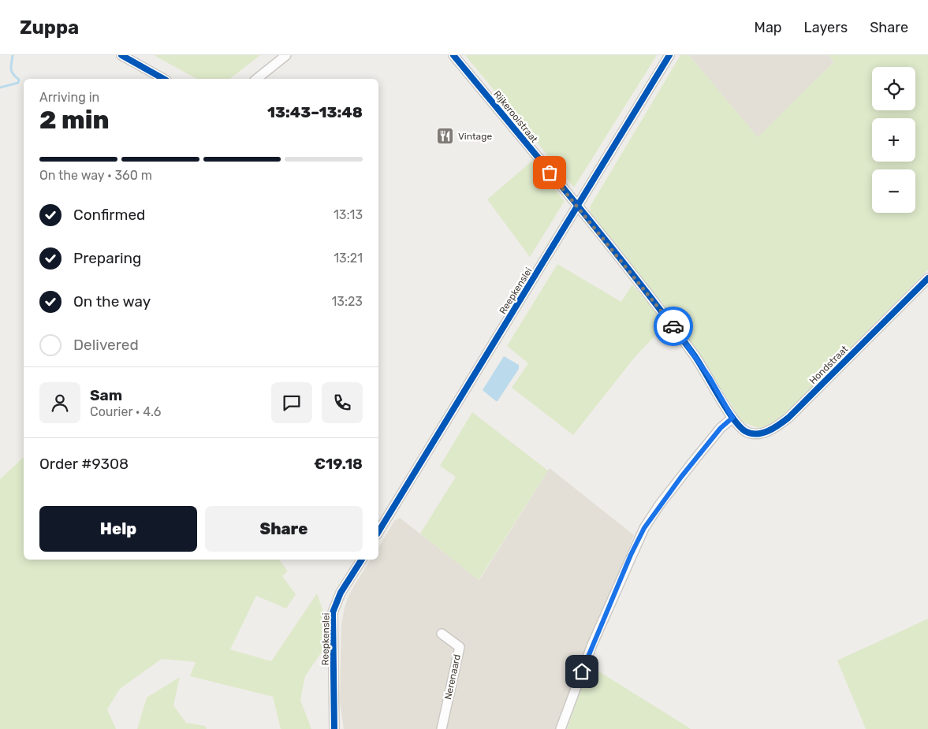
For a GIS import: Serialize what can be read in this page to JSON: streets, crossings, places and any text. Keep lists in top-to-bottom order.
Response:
{
  "streets": {
    "street": [
      "Rijkerooistraat",
      "Reepkenslei",
      "Hondstraat",
      "Nerenaard"
    ]
  },
  "crossings": [
    ["Rijkerooistraat", "Reepkenslei"],
    ["Rijkerooistraat", "Hondstraat"]
  ],
  "places": {
    "restaurant": ["Vintage"]
  },
  "page": {
    "header": "Zuppa",
    "nav": ["Map", "Layers", "Share"],
    "map_buttons": ["+", "−"],
    "heading": ["2 min", "Arriving in", "13:43–13:48"],
    "panel": [
      "Sam",
      "Courier · 4.6",
      "Order #9308",
      "€19.18"
    ],
    "bar": "On the way · 360 m",
    "list": [
      ["Confirmed", "13:13"],
      ["Preparing", "13:21"],
      ["On the way", "13:23"],
      "Delivered"
    ],
    "buttons": ["Help", "Share"]
  }
}
